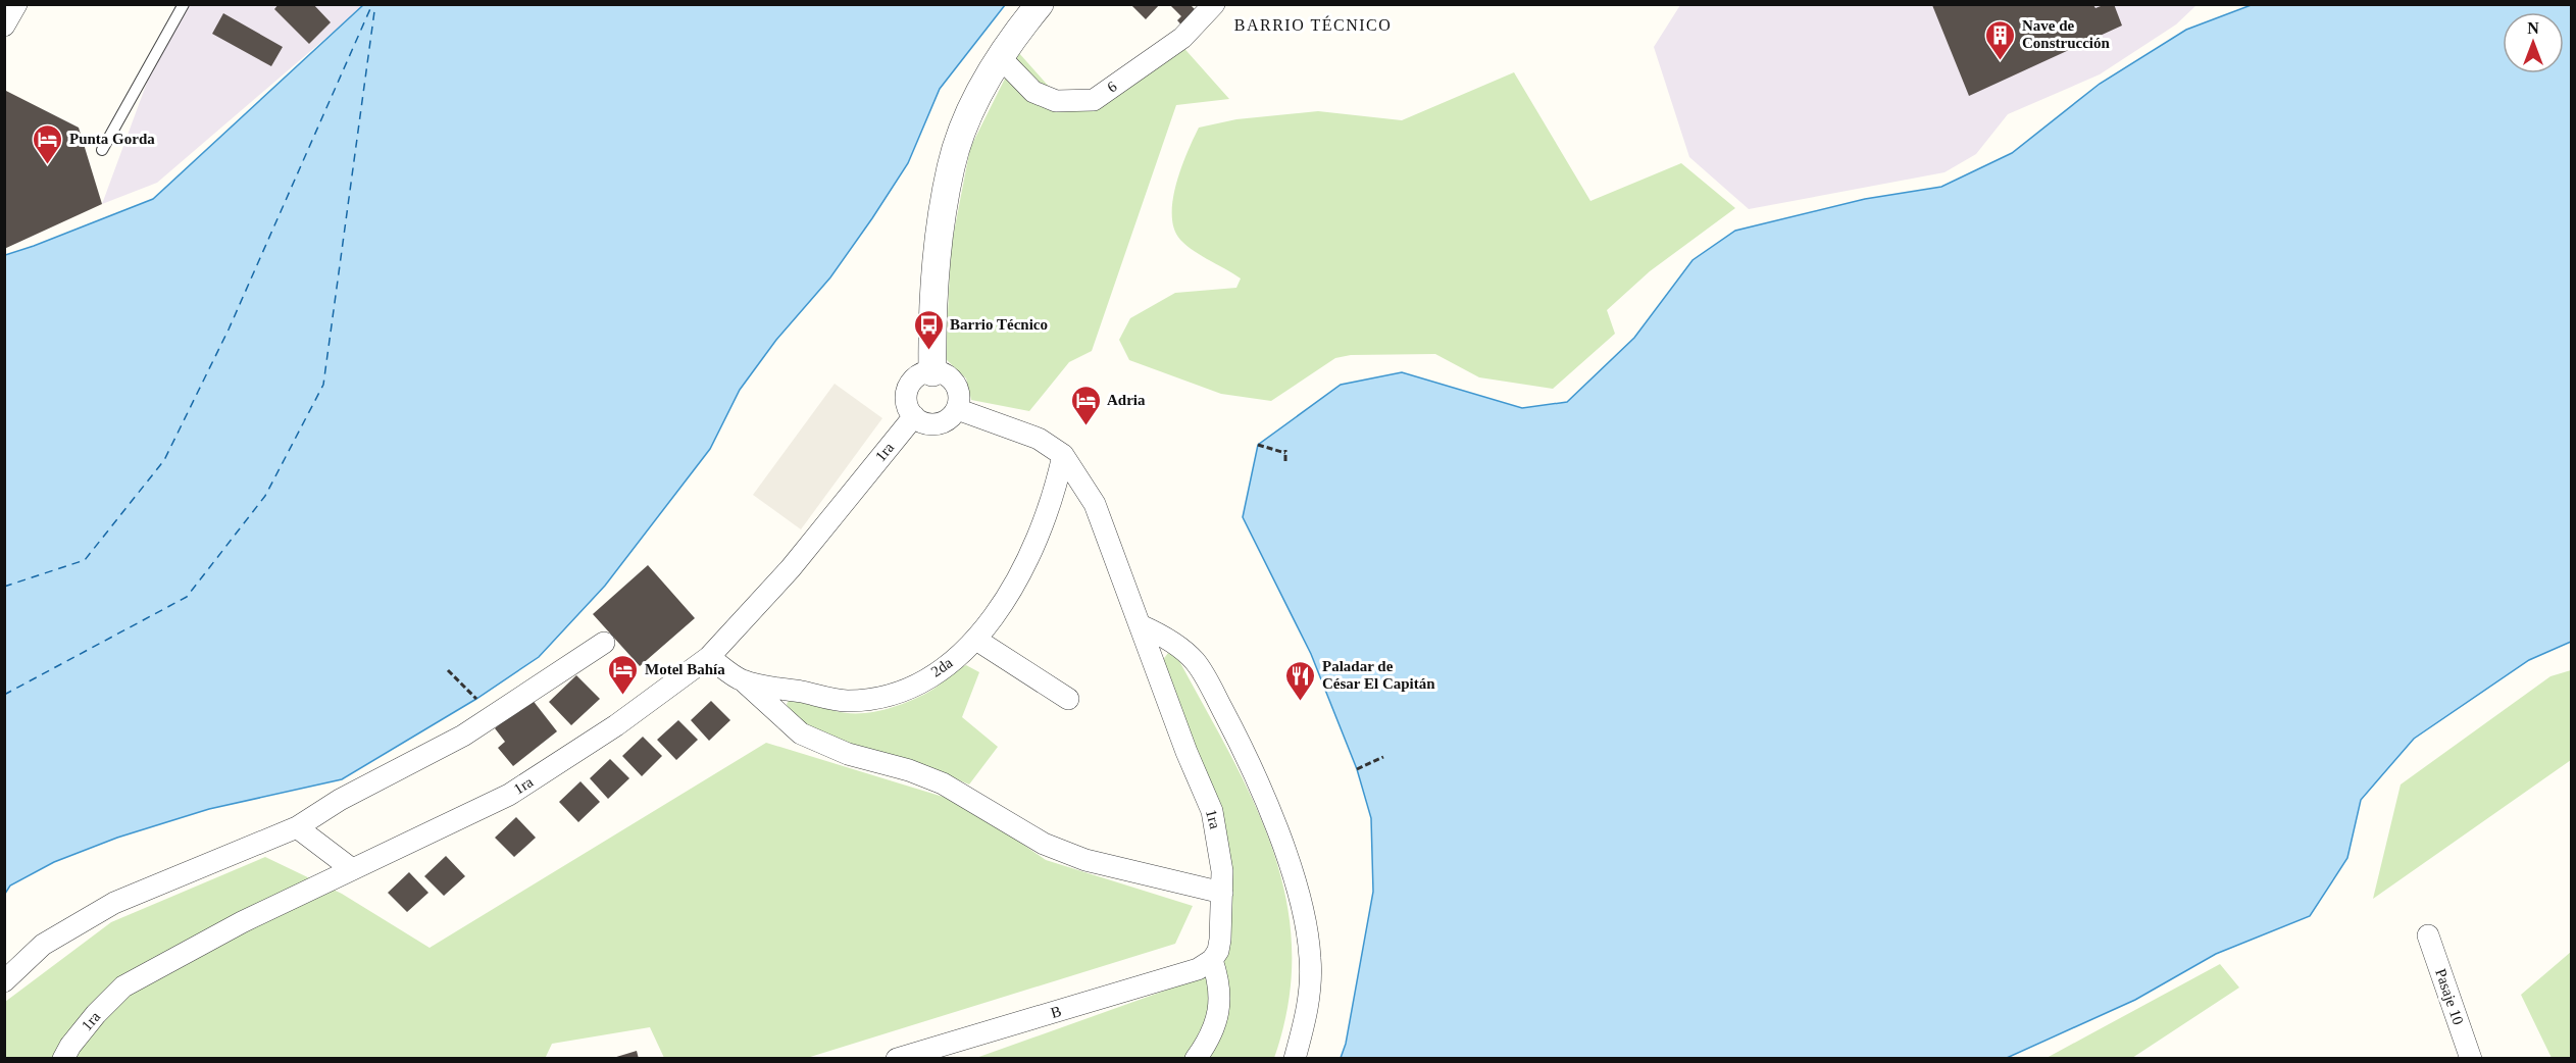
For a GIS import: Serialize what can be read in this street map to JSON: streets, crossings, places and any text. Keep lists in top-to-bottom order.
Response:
{
  "streets": {
    "street": [
      "6",
      "1ra",
      "2da",
      "Pasaje 10",
      "B"
    ]
  },
  "crossings": [
    ["1ra", "2da"],
    ["1ra", "B"]
  ],
  "districts": ["BARRIO TÉCNICO"],
  "places": {
    "building": ["Nave de Construcción"],
    "hotel": ["Punta Gorda", "Adria", "Motel Bahía"],
    "bus stop": ["Barrio Técnico"],
    "restaurant": ["Paladar de César El Capitán"]
  },
  "north": "top"
}
